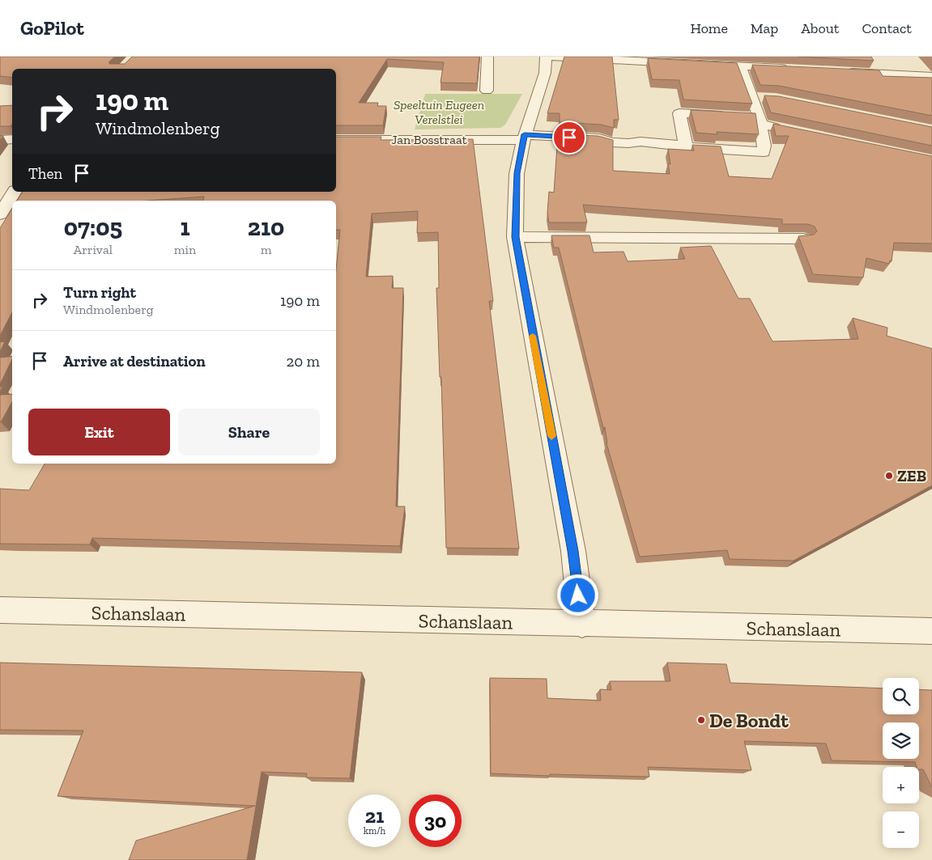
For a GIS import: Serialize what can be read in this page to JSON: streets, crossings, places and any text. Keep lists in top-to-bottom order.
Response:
{
  "streets": {
    "street": ["Jan Bosstraat", "Schanslaan"]
  },
  "parks": ["Speeltuin Eugeen Verelstlei"],
  "places": ["ZEB", "De Bondt"],
  "page": {
    "header": "GoPilot",
    "nav": [
      "Home",
      "Map",
      "About",
      "Contact"
    ],
    "turn": ["190 m", "Windmolenberg"],
    "then": "Then",
    "eta": [
      "07:05",
      "Arrival",
      "1",
      "min",
      "210",
      "m"
    ],
    "list": [
      {
        "name": "Turn right",
        "note": "Windmolenberg",
        "value": "190 m"
      },
      {
        "name": "Arrive at destination",
        "value": "20 m"
      }
    ],
    "buttons": ["Exit", "Share"],
    "map_buttons": ["+", "−"],
    "speed": "21 km/h",
    "limit": "30"
  }
}
